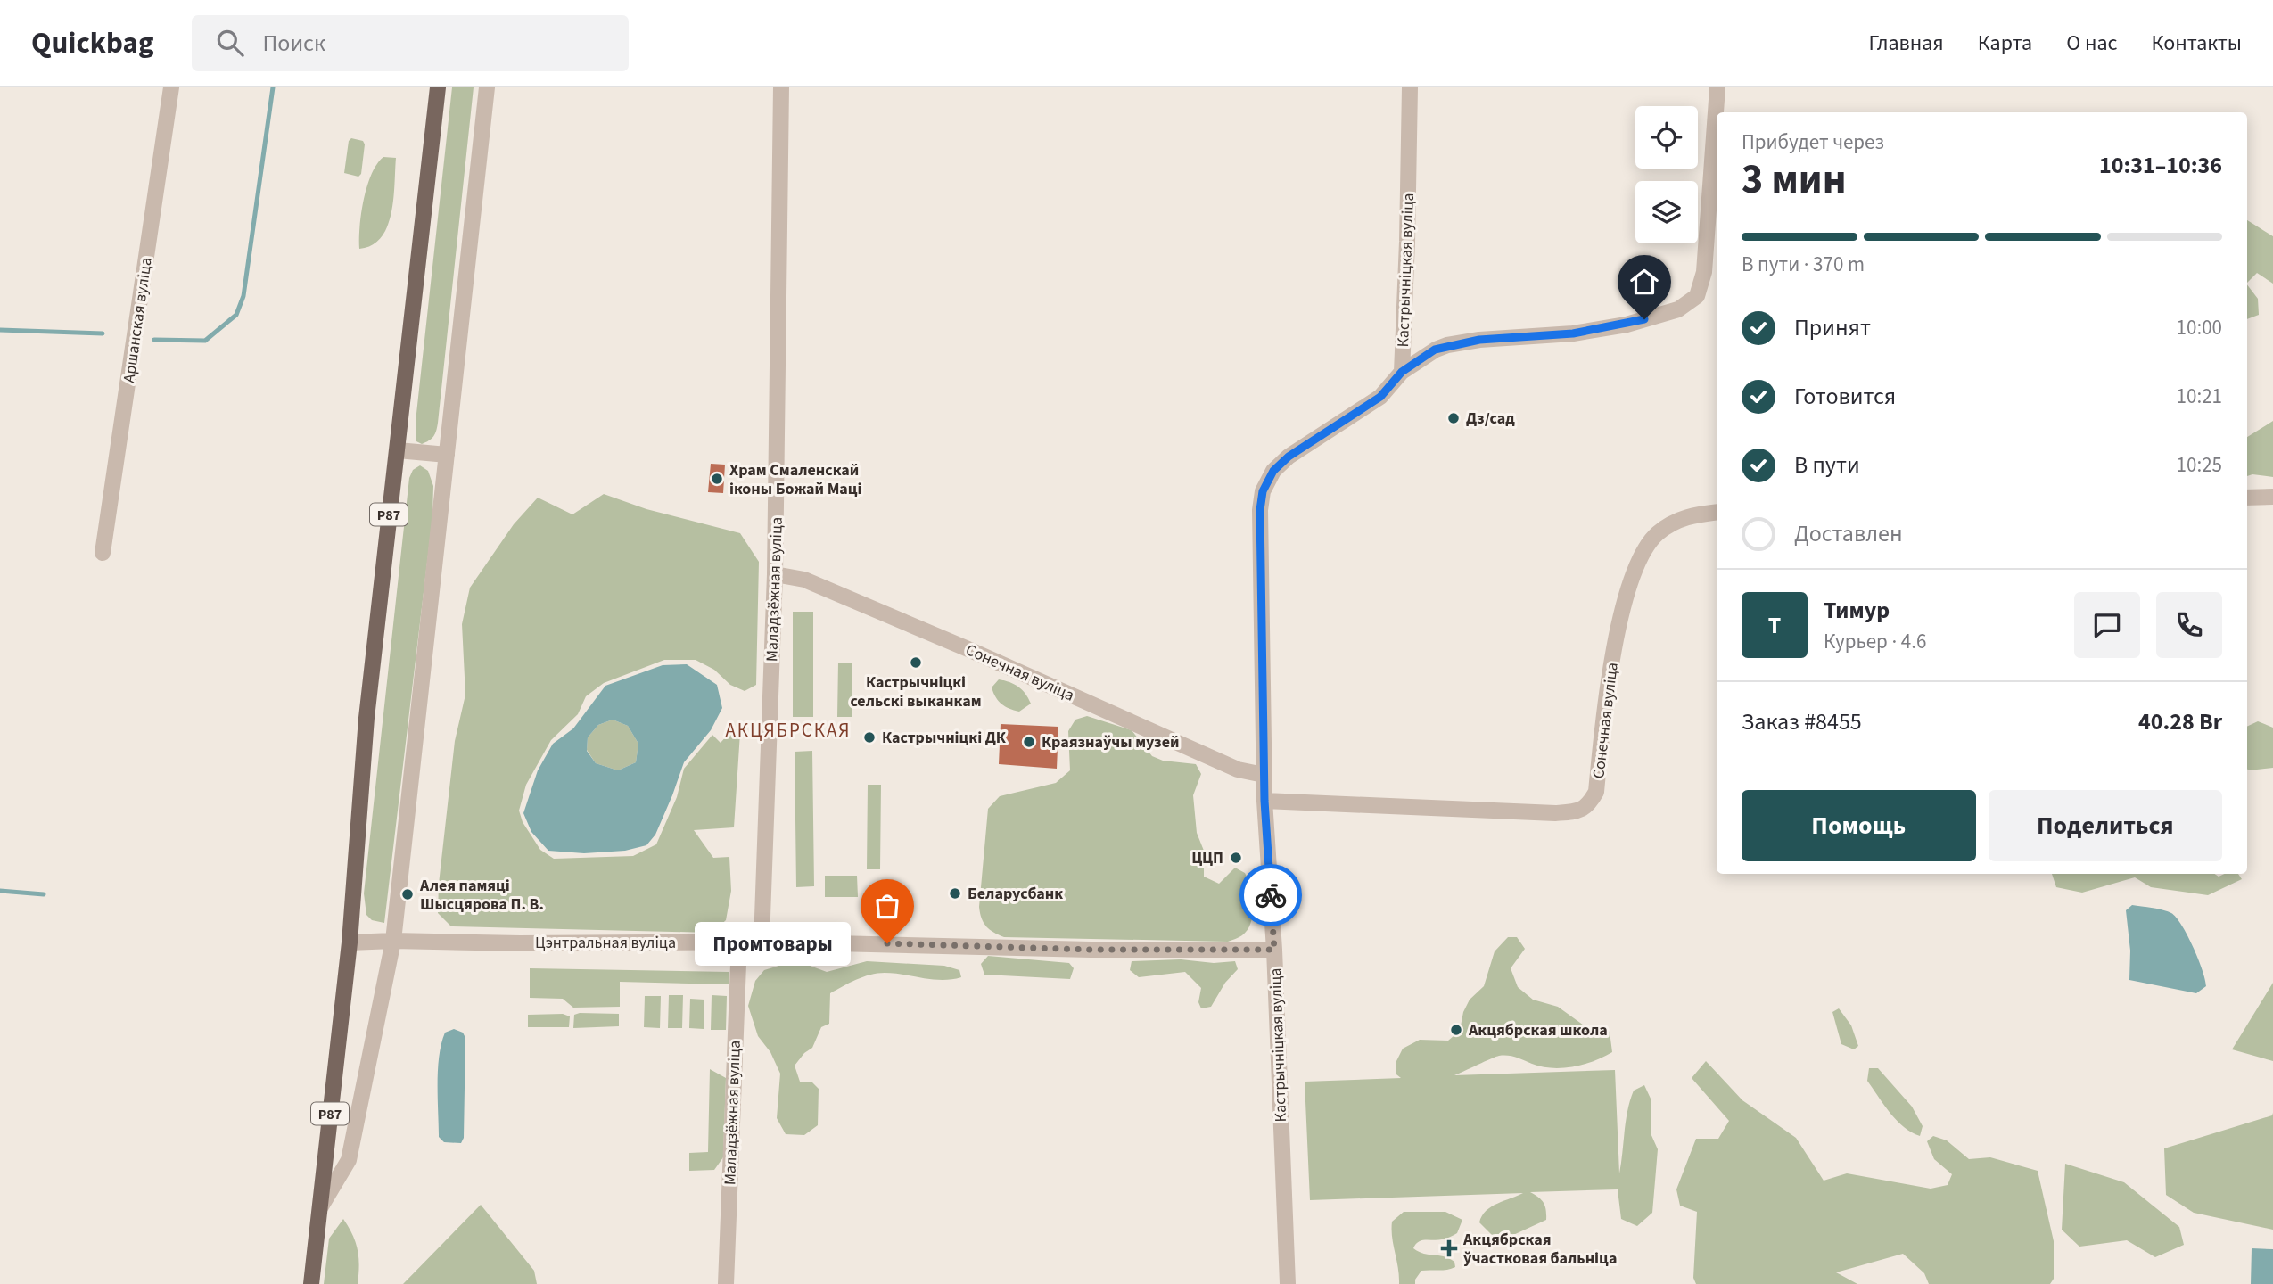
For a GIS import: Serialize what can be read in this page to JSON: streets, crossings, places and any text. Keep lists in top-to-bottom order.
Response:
{
  "streets": {
    "main road": ["Р87"],
    "street": [
      "Кастрычніцкая вуліца",
      "Аршанская вуліца",
      "Маладзёжная вуліца",
      "Сонечная вуліца",
      "Цэнтральная вуліца"
    ]
  },
  "crossings": [
    ["Кастрычніцкая вуліца", "Сонечная вуліца"],
    ["Кастрычніцкая вуліца", "Цэнтральная вуліца"],
    ["Р87", "Цэнтральная вуліца"],
    ["Маладзёжная вуліца", "Сонечная вуліца"],
    ["Маладзёжная вуліца", "Цэнтральная вуліца"]
  ],
  "districts": ["АКЦЯБРСКАЯ"],
  "places": {
    "other": [
      "Дз/сад",
      "Храм Смаленскай іконы Божай Маці",
      "Кастрычніцкі сельскі выканкам",
      "Кастрычніцкі ДК",
      "Краязнаўчы музей",
      "ЦЦП",
      "Беларусбанк",
      "Алея памяці Шысцярова П. В.",
      "Промтовары",
      "Акцябрская школа"
    ],
    "health": ["Акцябрская ўчастковая бальніца"]
  },
  "page": {
    "header": "Quickbag",
    "search": "Поиск",
    "nav": [
      "Главная",
      "Карта",
      "О нас",
      "Контакты"
    ],
    "heading": ["3 мин", "Прибудет через", "10:31–10:36"],
    "panel": [
      "Тимур",
      "Курьер · 4.6",
      "Заказ #8455",
      "40.28 Br"
    ],
    "bar": "В пути · 370 m",
    "list": [
      ["Принят", "10:00"],
      ["Готовится", "10:21"],
      ["В пути", "10:25"],
      "Доставлен"
    ],
    "round": "Т",
    "buttons": ["Помощь", "Поделиться"],
    "bubble": "Промтовары"
  }
}
